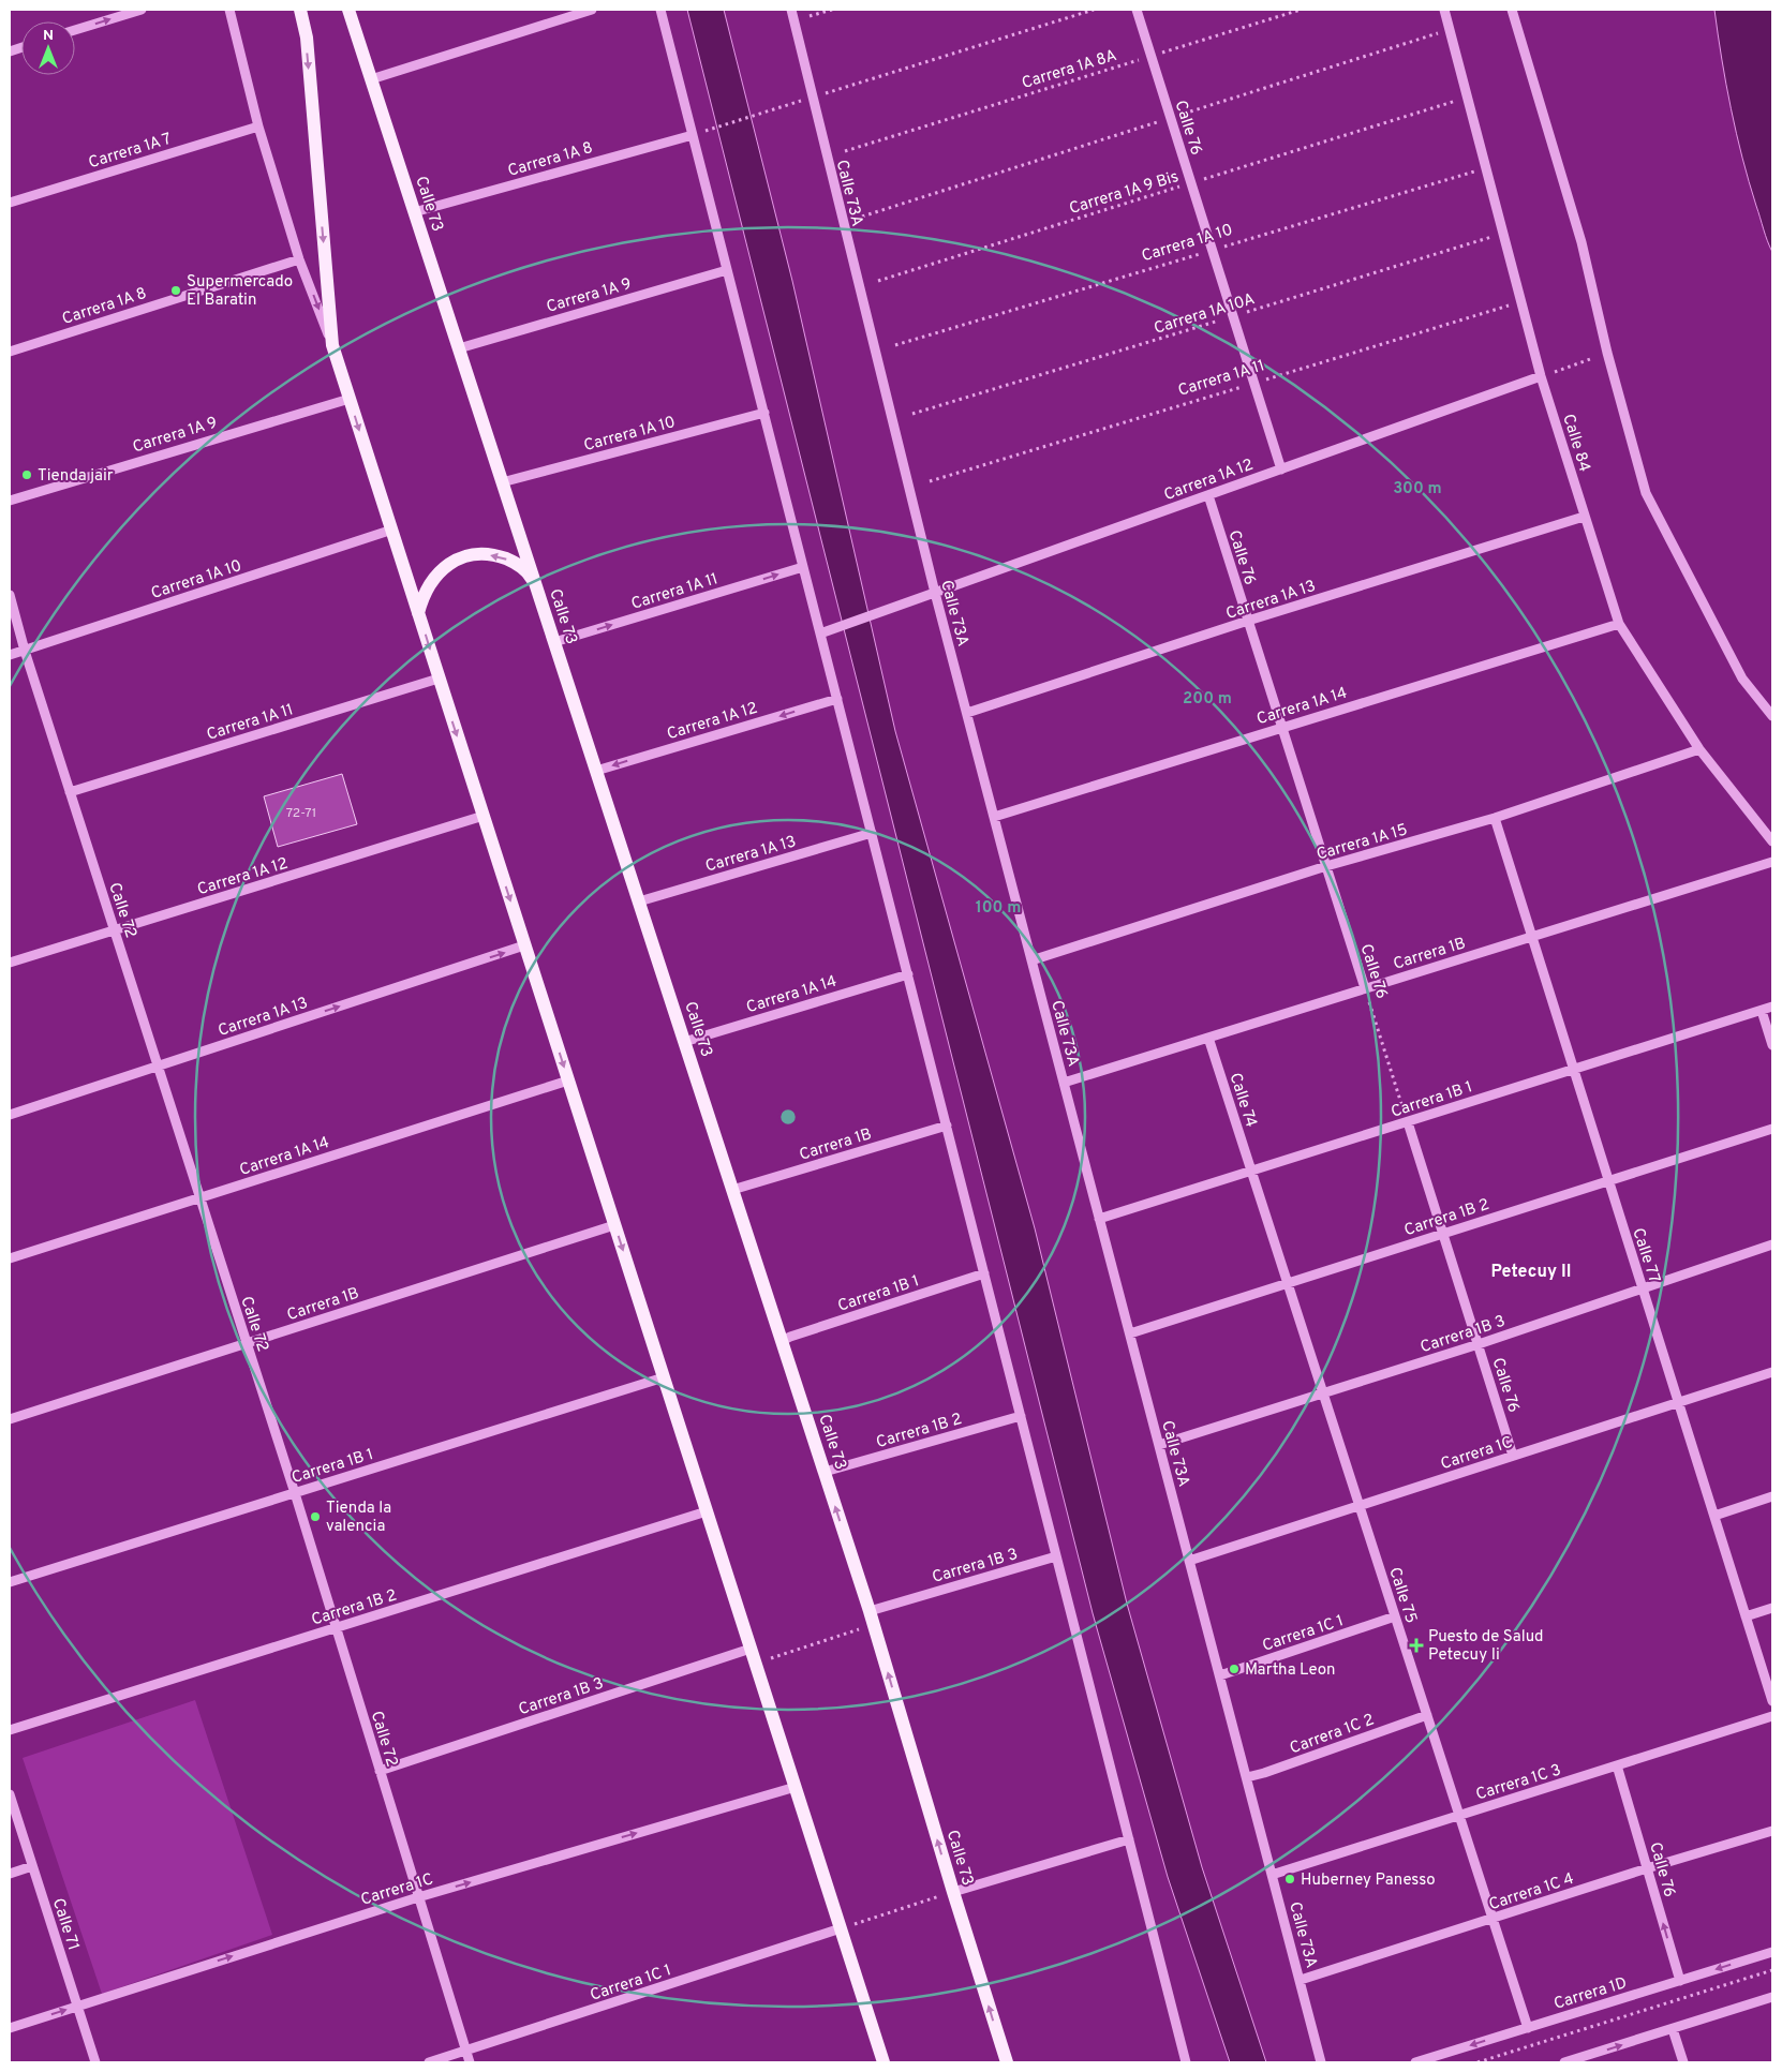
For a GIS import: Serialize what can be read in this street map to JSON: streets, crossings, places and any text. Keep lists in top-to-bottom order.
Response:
{
  "streets": {
    "main road": ["Calle 73"],
    "street": [
      "Calle 76",
      "Carrera 1A 7",
      "Carrera 1A 8",
      "Calle 73A",
      "Carrera 1A 10",
      "Carrera 1A 9",
      "Carrera 1A 11",
      "Calle 84",
      "Carrera 1A 12",
      "Carrera 1A 13",
      "Carrera 1A 14",
      "Carrera 1A 15",
      "Calle 72",
      "Carrera 1B",
      "Carrera 1B 1",
      "Calle 74",
      "Carrera 1B 2",
      "Calle 77",
      "Carrera 1B 3",
      "Carrera 1C",
      "Calle 75",
      "Carrera 1C 1",
      "Carrera 1C 2",
      "Carrera 1C 3",
      "Carrera 1C 4",
      "Calle 71",
      "Carrera 1D"
    ],
    "path": ["Carrera 1A 8A", "Carrera 1A 9 Bis", "Carrera 1A 10A"]
  },
  "crossings": [
    ["Carrera 1A 8A", "Calle 76"],
    ["Calle 76", "Carrera 1A 9 Bis"],
    ["Calle 76", "Carrera 1A 10"],
    ["Calle 76", "Carrera 1A 10A"],
    ["Calle 76", "Carrera 1A 11"],
    ["Calle 76", "Carrera 1A 12"],
    ["Calle 76", "Carrera 1A 13"],
    ["Calle 76", "Carrera 1A 14"],
    ["Calle 76", "Carrera 1A 15"],
    ["Calle 76", "Carrera 1B"],
    ["Calle 76", "Carrera 1B 1"],
    ["Calle 76", "Carrera 1B 2"],
    ["Calle 76", "Carrera 1B 3"],
    ["Calle 76", "Carrera 1C"],
    ["Calle 76", "Carrera 1C 3"],
    ["Calle 76", "Carrera 1C 4"],
    ["Calle 76", "Carrera 1D"],
    ["Carrera 1A 8", "Calle 73"],
    ["Carrera 1A 9 Bis", "Calle 84"],
    ["Calle 73A", "Carrera 1A 12"],
    ["Calle 73A", "Carrera 1A 13"],
    ["Calle 73A", "Carrera 1A 14"],
    ["Calle 73A", "Carrera 1A 15"],
    ["Calle 73A", "Carrera 1B"],
    ["Calle 73A", "Carrera 1B 1"],
    ["Calle 73A", "Carrera 1B 2"],
    ["Calle 73A", "Carrera 1B 3"],
    ["Calle 73A", "Carrera 1C"],
    ["Calle 73A", "Carrera 1C 1"],
    ["Calle 73A", "Carrera 1C 2"],
    ["Calle 73A", "Carrera 1C 3"],
    ["Calle 73A", "Carrera 1C 4"],
    ["Calle 73", "Carrera 1A 10"],
    ["Calle 73", "Carrera 1A 9"],
    ["Calle 73", "Carrera 1A 11"],
    ["Calle 73", "Carrera 1A 12"],
    ["Calle 73", "Carrera 1A 13"],
    ["Calle 73", "Carrera 1A 14"],
    ["Calle 73", "Carrera 1B"],
    ["Calle 73", "Carrera 1B 1"],
    ["Calle 73", "Carrera 1B 2"],
    ["Calle 73", "Carrera 1B 3"],
    ["Carrera 1A 10", "Calle 84"],
    ["Carrera 1A 10", "Calle 72"],
    ["Carrera 1A 10A", "Calle 84"],
    ["Carrera 1A 11", "Calle 84"],
    ["Carrera 1A 11", "Calle 72"],
    ["Calle 84", "Carrera 1A 12"],
    ["Calle 84", "Carrera 1A 13"],
    ["Calle 84", "Carrera 1A 14"],
    ["Calle 84", "Carrera 1A 15"],
    ["Carrera 1A 12", "Calle 72"],
    ["Carrera 1A 13", "Calle 72"],
    ["Carrera 1A 14", "Calle 72"],
    ["Carrera 1A 15", "Calle 77"],
    ["Calle 72", "Carrera 1B"],
    ["Calle 72", "Carrera 1B 1"],
    ["Calle 72", "Carrera 1B 2"],
    ["Calle 72", "Carrera 1B 3"],
    ["Calle 72", "Carrera 1C"],
    ["Calle 72", "Carrera 1C 1"],
    ["Carrera 1B", "Calle 74"],
    ["Carrera 1B", "Calle 77"],
    ["Carrera 1B 1", "Calle 74"],
    ["Carrera 1B 1", "Calle 77"],
    ["Carrera 1B 1", "Calle 75"],
    ["Calle 74", "Calle 75"],
    ["Carrera 1B 2", "Calle 77"],
    ["Carrera 1B 2", "Calle 75"],
    ["Calle 77", "Carrera 1B 3"],
    ["Calle 77", "Carrera 1C"],
    ["Carrera 1B 3", "Calle 75"],
    ["Carrera 1C", "Calle 75"],
    ["Carrera 1C", "Calle 71"],
    ["Calle 75", "Carrera 1C 1"],
    ["Calle 75", "Carrera 1C 2"],
    ["Calle 75", "Carrera 1C 3"],
    ["Calle 75", "Carrera 1C 4"],
    ["Calle 75", "Carrera 1D"]
  ],
  "one_way": ["Carrera 1C"],
  "districts": ["Petecuy II"],
  "places": {
    "other": [
      "Supermercado El Baratin",
      "Tienda jair",
      "Tienda la valencia",
      "Martha Leon",
      "Huberney Panesso"
    ],
    "health": ["Puesto de Salud Petecuy Ii"]
  },
  "house_numbers": ["72-71"],
  "north": "top",
  "rings": ["300 m", "200 m", "100 m"]
}
